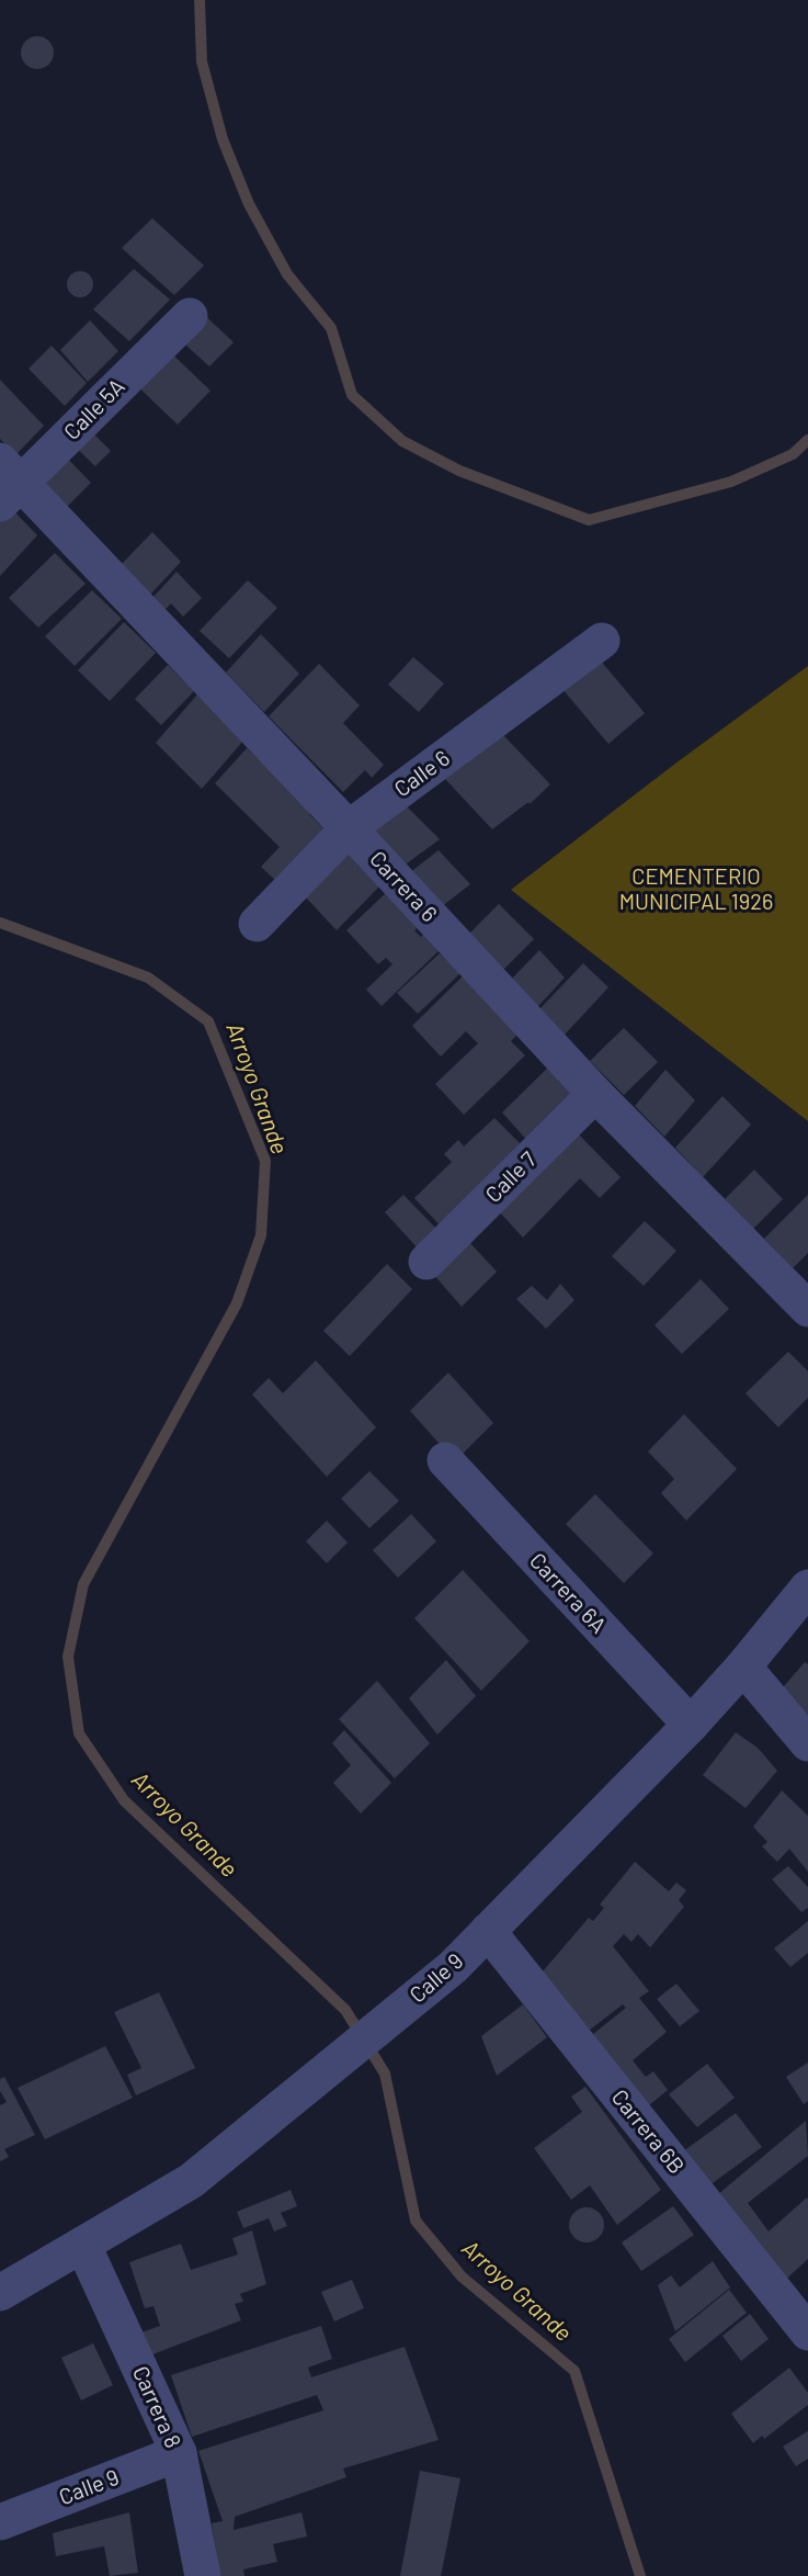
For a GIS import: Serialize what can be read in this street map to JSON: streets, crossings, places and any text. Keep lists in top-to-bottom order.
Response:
{
  "streets": {
    "street": [
      "Calle 5A",
      "Calle 6",
      "Carrera 6",
      "Calle 7",
      "Carrera 6A",
      "Calle 9",
      "Carrera 6B",
      "Carrera 8"
    ]
  },
  "crossings": [
    ["Calle 5A", "Carrera 6"],
    ["Calle 6", "Carrera 6"],
    ["Carrera 6", "Calle 7"],
    ["Carrera 6A", "Calle 9"],
    ["Calle 9", "Carrera 6B"],
    ["Calle 9", "Carrera 8"]
  ],
  "water": ["Arroyo Grande"],
  "parks": ["CEMENTERIO MUNICIPAL 1926"]
}
